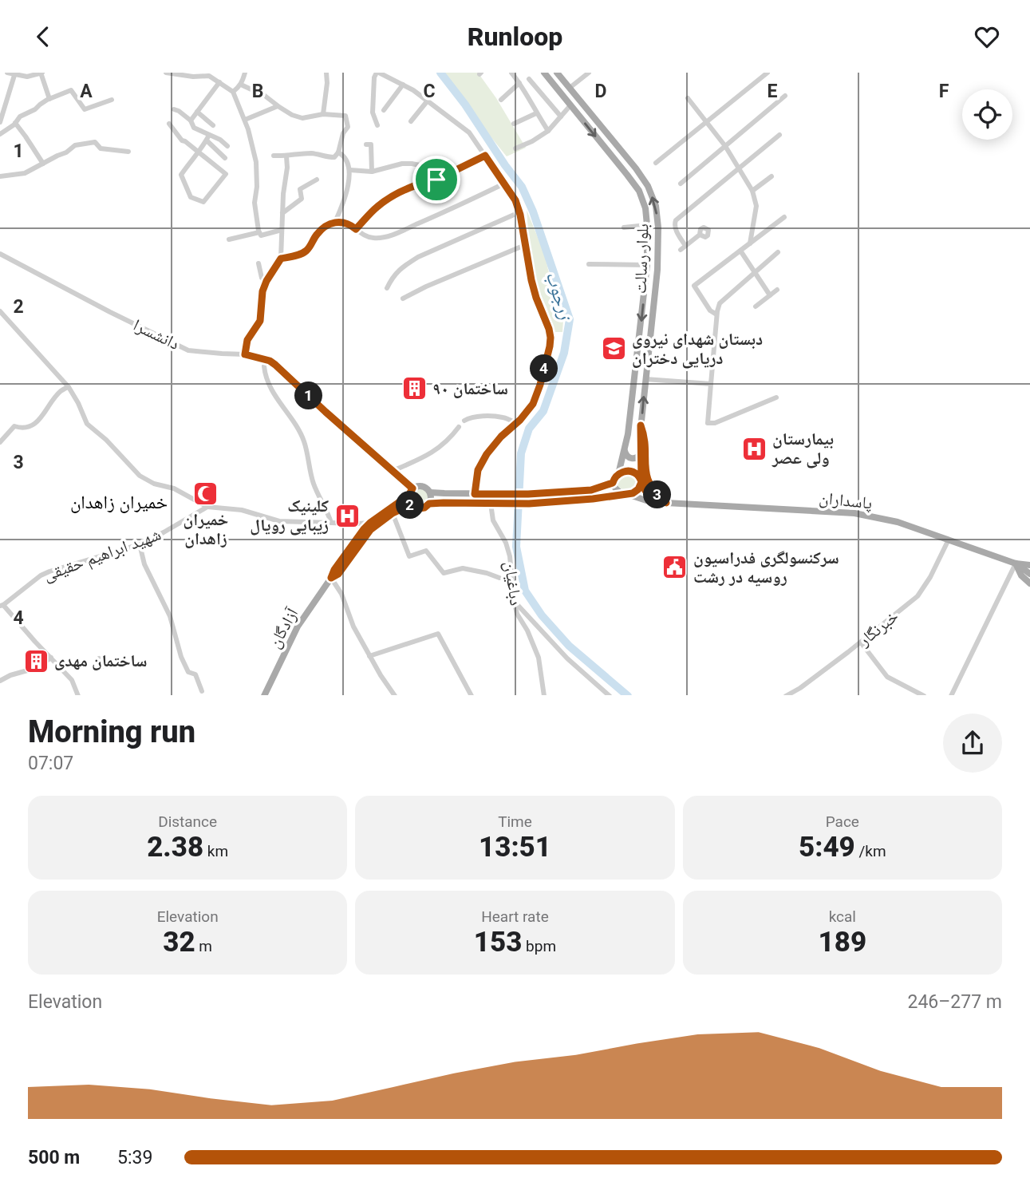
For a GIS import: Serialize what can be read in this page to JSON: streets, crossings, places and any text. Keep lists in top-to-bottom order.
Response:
{
  "streets": {
    "main road": ["بلوار رسالت", "پاسداران", "آزادگان"],
    "street": [
      "دانشسرا",
      "شهید ابراهیم حقیقی",
      "دباغیان",
      "خبرنگار"
    ]
  },
  "crossings": [
    ["بلوار رسالت", "پاسداران"],
    ["دانشسرا", "آزادگان"],
    ["پاسداران", "خبرنگار"]
  ],
  "districts": ["خمیران زاهدان"],
  "water": ["زرجوب"],
  "places": {
    "school or university": ["دبستان شهدای نیروی دریایی دختران"],
    "building": ["ساختمان ۹۰", "ساختمان مهدی"],
    "hospital": ["بیمارستان ولی عصر", "کلینیک زیبایی رویال"],
    "mosque": ["خمیران زاهدان"],
    "public building": ["سرکنسولگری فدراسیون روسیه در رشت"]
  },
  "page": {
    "header": "Runloop",
    "pins": [
      "4",
      "1",
      "3",
      "2"
    ],
    "heading": ["Morning run", "07:07"],
    "stats": [
      ["Distance", "2.38 km"],
      ["Time", "13:51"],
      ["Pace", "5:49 /km"],
      ["Elevation", "32 m"],
      ["Heart rate", "153 bpm"],
      ["kcal", "189"]
    ],
    "chart": ["Elevation", "246–277 m"],
    "list": [
      {
        "name": "500 m",
        "note": "5:39"
      }
    ]
  },
  "grid": {
    "columns": [
      "A",
      "B",
      "C",
      "D",
      "E",
      "F"
    ],
    "rows": [
      "1",
      "2",
      "3",
      "4"
    ]
  }
}
